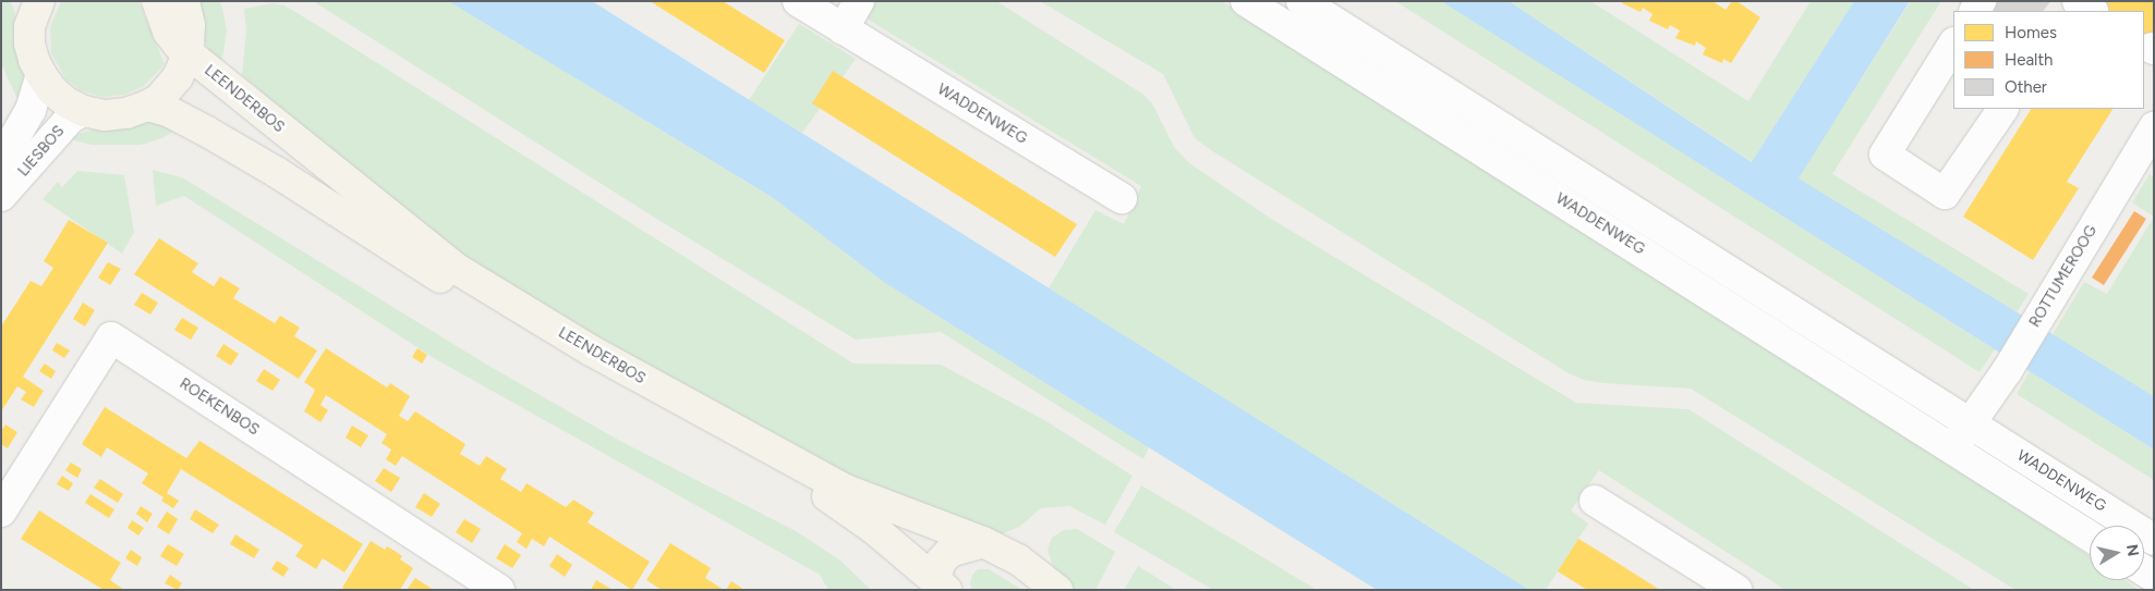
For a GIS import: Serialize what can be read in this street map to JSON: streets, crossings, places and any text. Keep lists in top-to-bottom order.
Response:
{
  "streets": {
    "main road": ["LEENDERBOS"],
    "street": [
      "WADDENWEG",
      "LIESBOS",
      "ROTTUMEROOG",
      "ROEKENBOS"
    ]
  },
  "crossings": [
    ["WADDENWEG", "ROTTUMEROOG"]
  ],
  "legend": ["Homes", "Health", "Other"],
  "north": "right"
}
